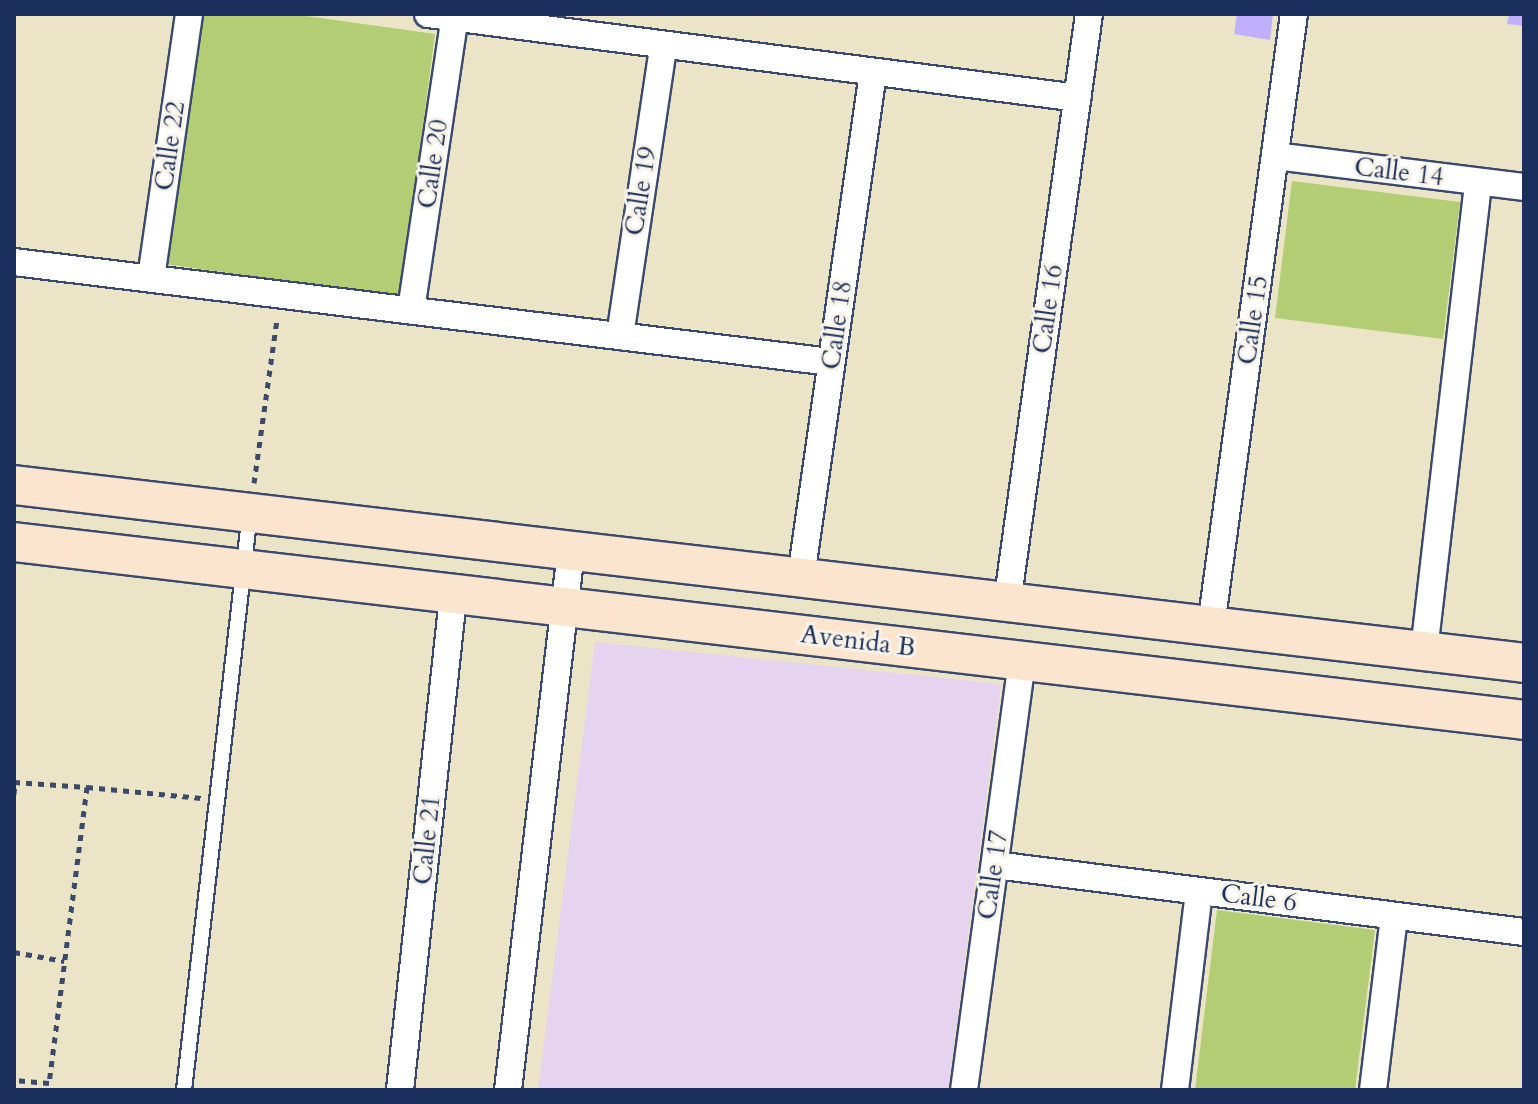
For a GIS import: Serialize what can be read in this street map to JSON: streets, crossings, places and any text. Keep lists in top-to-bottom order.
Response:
{
  "streets": {
    "street": [
      "Calle 22",
      "Calle 20",
      "Calle 14",
      "Calle 19",
      "Calle 16",
      "Calle 15",
      "Calle 18",
      "Avenida B",
      "Calle 21",
      "Calle 17",
      "Calle 6"
    ]
  },
  "crossings": [
    ["Calle 14", "Calle 15"],
    ["Avenida B", "Calle 21"],
    ["Avenida B", "Calle 17"],
    ["Calle 17", "Calle 6"]
  ]
}
